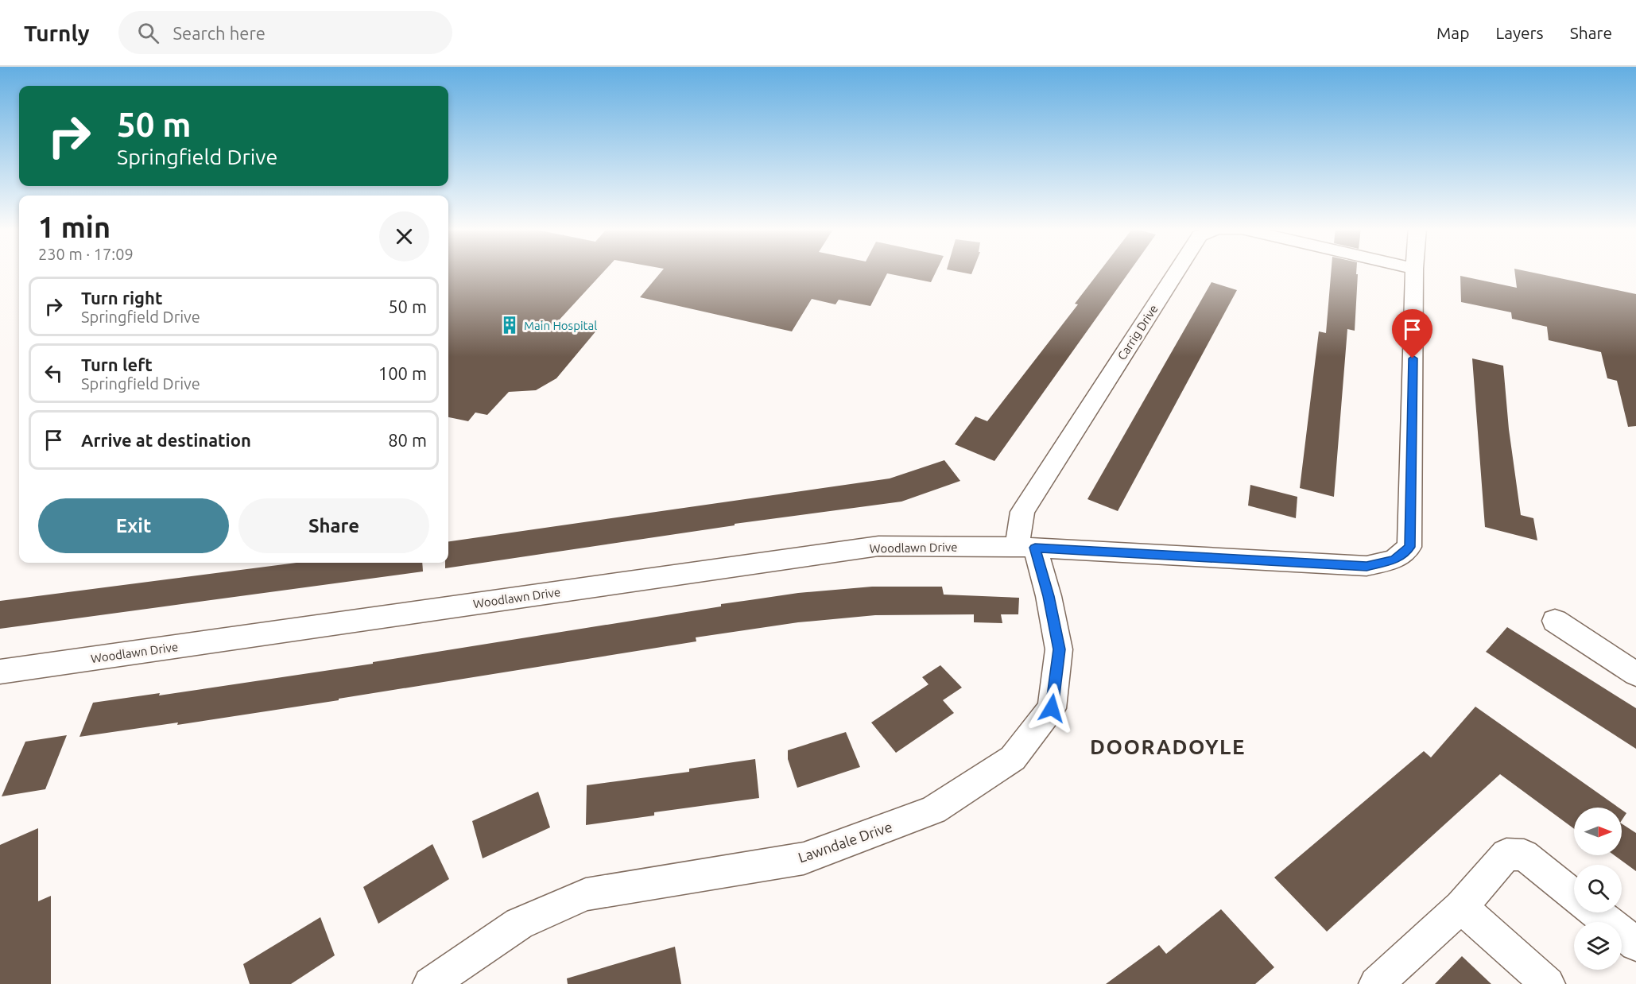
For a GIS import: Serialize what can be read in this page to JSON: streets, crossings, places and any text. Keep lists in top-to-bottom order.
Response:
{
  "streets": {
    "street": ["Carrig Drive", "Woodlawn Drive", "Lawndale Drive"]
  },
  "crossings": [
    ["Carrig Drive", "Woodlawn Drive"],
    ["Carrig Drive", "Lawndale Drive"],
    ["Woodlawn Drive", "Lawndale Drive"]
  ],
  "districts": ["DOORADOYLE"],
  "places": {
    "building": ["Main Hospital"]
  },
  "north": "right",
  "page": {
    "header": "Turnly",
    "search": "Search here",
    "nav": ["Map", "Layers", "Share"],
    "turn": ["50 m", "Springfield Drive"],
    "heading": ["1 min", "230 m · 17:09"],
    "list": [
      {
        "name": "Turn right",
        "note": "Springfield Drive",
        "value": "50 m"
      },
      {
        "name": "Turn left",
        "note": "Springfield Drive",
        "value": "100 m"
      },
      {
        "name": "Arrive at destination",
        "value": "80 m"
      }
    ],
    "buttons": ["Exit", "Share"]
  }
}
